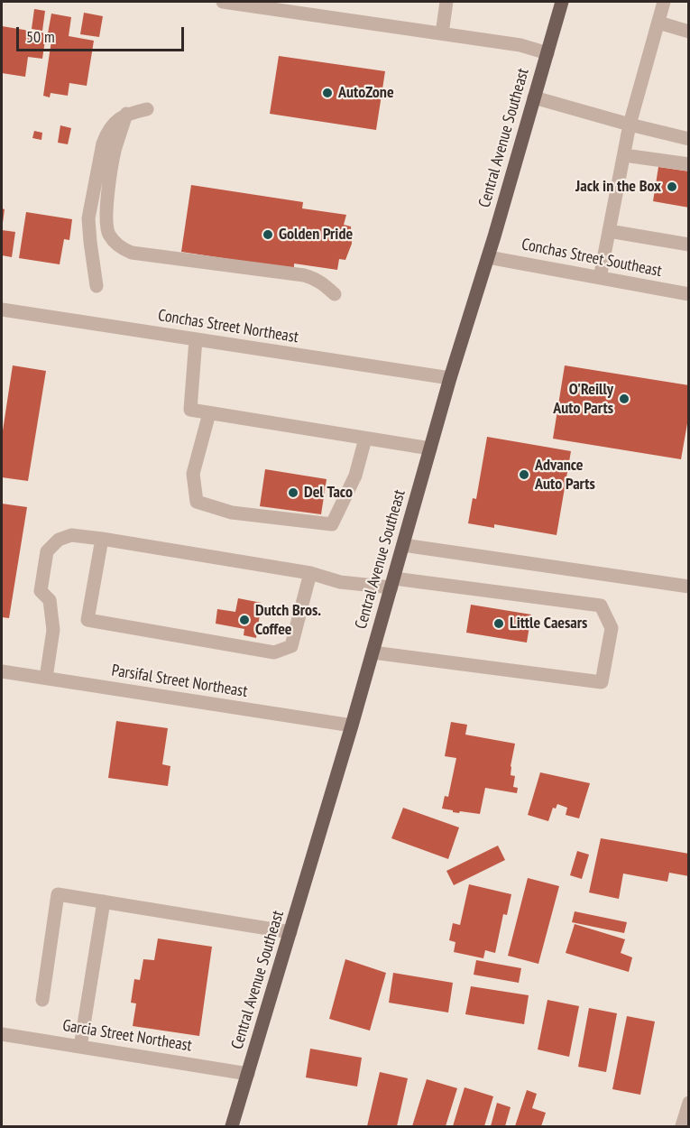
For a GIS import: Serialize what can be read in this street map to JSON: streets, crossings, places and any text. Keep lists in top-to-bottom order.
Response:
{
  "streets": {
    "main road": ["Central Avenue Southeast"],
    "street": [
      "Conchas Street Southeast",
      "Conchas Street Northeast",
      "Parsifal Street Northeast",
      "Garcia Street Northeast"
    ]
  },
  "crossings": [
    ["Central Avenue Southeast", "Conchas Street Southeast"],
    ["Central Avenue Southeast", "Conchas Street Northeast"],
    ["Central Avenue Southeast", "Parsifal Street Northeast"],
    ["Central Avenue Southeast", "Garcia Street Northeast"]
  ],
  "places": [
    "AutoZone",
    "Jack in the Box",
    "Golden Pride",
    "O'Reilly Auto Parts",
    "Advance Auto Parts",
    "Del Taco",
    "Dutch Bros. Coffee",
    "Little Caesars"
  ],
  "scale_bar": "50 m"
}
